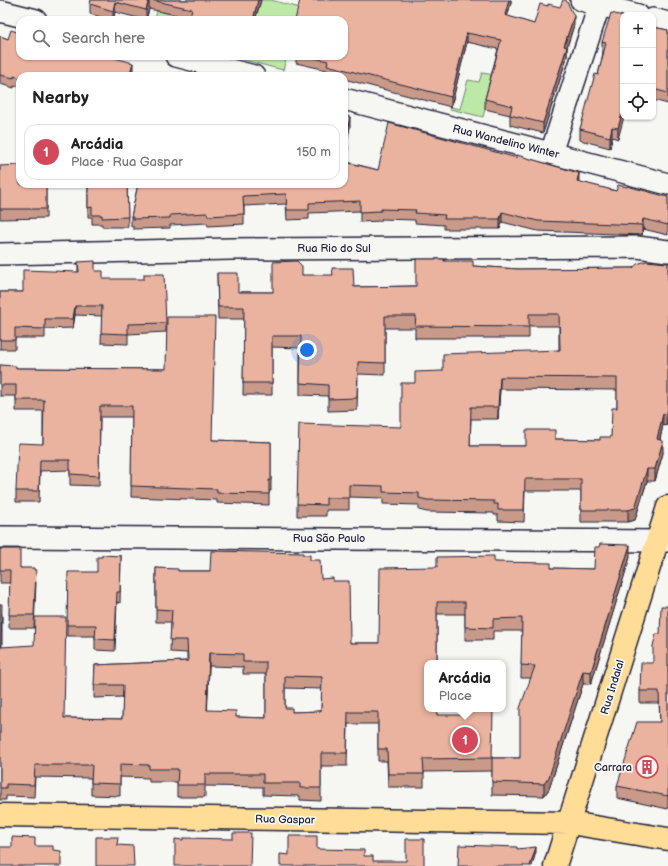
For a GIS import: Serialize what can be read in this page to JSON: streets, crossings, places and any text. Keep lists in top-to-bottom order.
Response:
{
  "streets": {
    "main road": ["Rua Indaial", "Rua Gaspar"],
    "street": ["Rua Wandelino Winter", "Rua Rio do Sul", "Rua São Paulo"]
  },
  "crossings": [
    ["Rua São Paulo", "Rua Indaial"],
    ["Rua Indaial", "Rua Gaspar"]
  ],
  "places": {
    "building": ["Carrara"]
  },
  "page": {
    "map_buttons": ["+", "−"],
    "search": "Search here",
    "heading": "Nearby",
    "list": [
      {
        "mark": "1",
        "name": "Arcádia",
        "note": "Place · Rua Gaspar",
        "value": "150 m"
      }
    ],
    "popup": ["Arcádia", "Place"],
    "pins": "1"
  }
}
